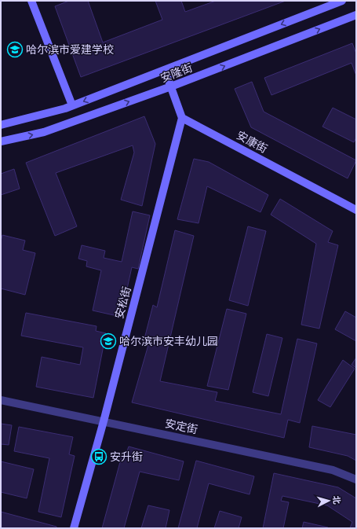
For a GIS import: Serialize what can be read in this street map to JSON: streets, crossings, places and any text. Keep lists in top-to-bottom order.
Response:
{
  "streets": {
    "street": [
      "安隆街",
      "安康街",
      "安松街",
      "安定街"
    ]
  },
  "crossings": [
    ["安康街", "安松街"],
    ["安松街", "安定街"]
  ],
  "places": {
    "school or university": ["哈尔滨市爱建学校", "哈尔滨市安丰幼儿园"],
    "bus stop": ["安升街"]
  },
  "north": "right"
}
